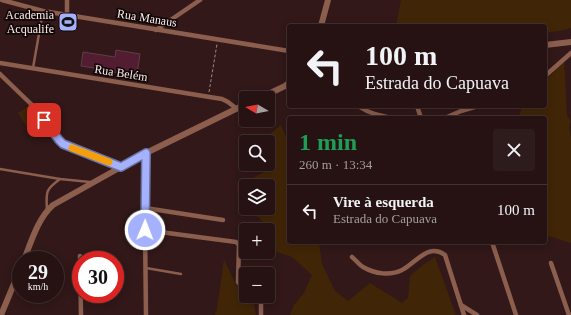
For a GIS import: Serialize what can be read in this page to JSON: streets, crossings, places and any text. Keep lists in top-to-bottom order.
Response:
{
  "streets": {
    "street": ["Rua Manaus", "Rua Belém"]
  },
  "places": {
    "sports": ["Academia Acqualife"]
  },
  "north": "left",
  "page": {
    "turn": ["100 m", "Estrada do Capuava"],
    "map_buttons": ["+", "−"],
    "heading": ["1 min", "260 m · 13:34"],
    "list": [
      {
        "name": "Vire à esquerda",
        "note": "Estrada do Capuava",
        "value": "100 m"
      }
    ],
    "speed": "29 km/h",
    "limit": "30"
  }
}
